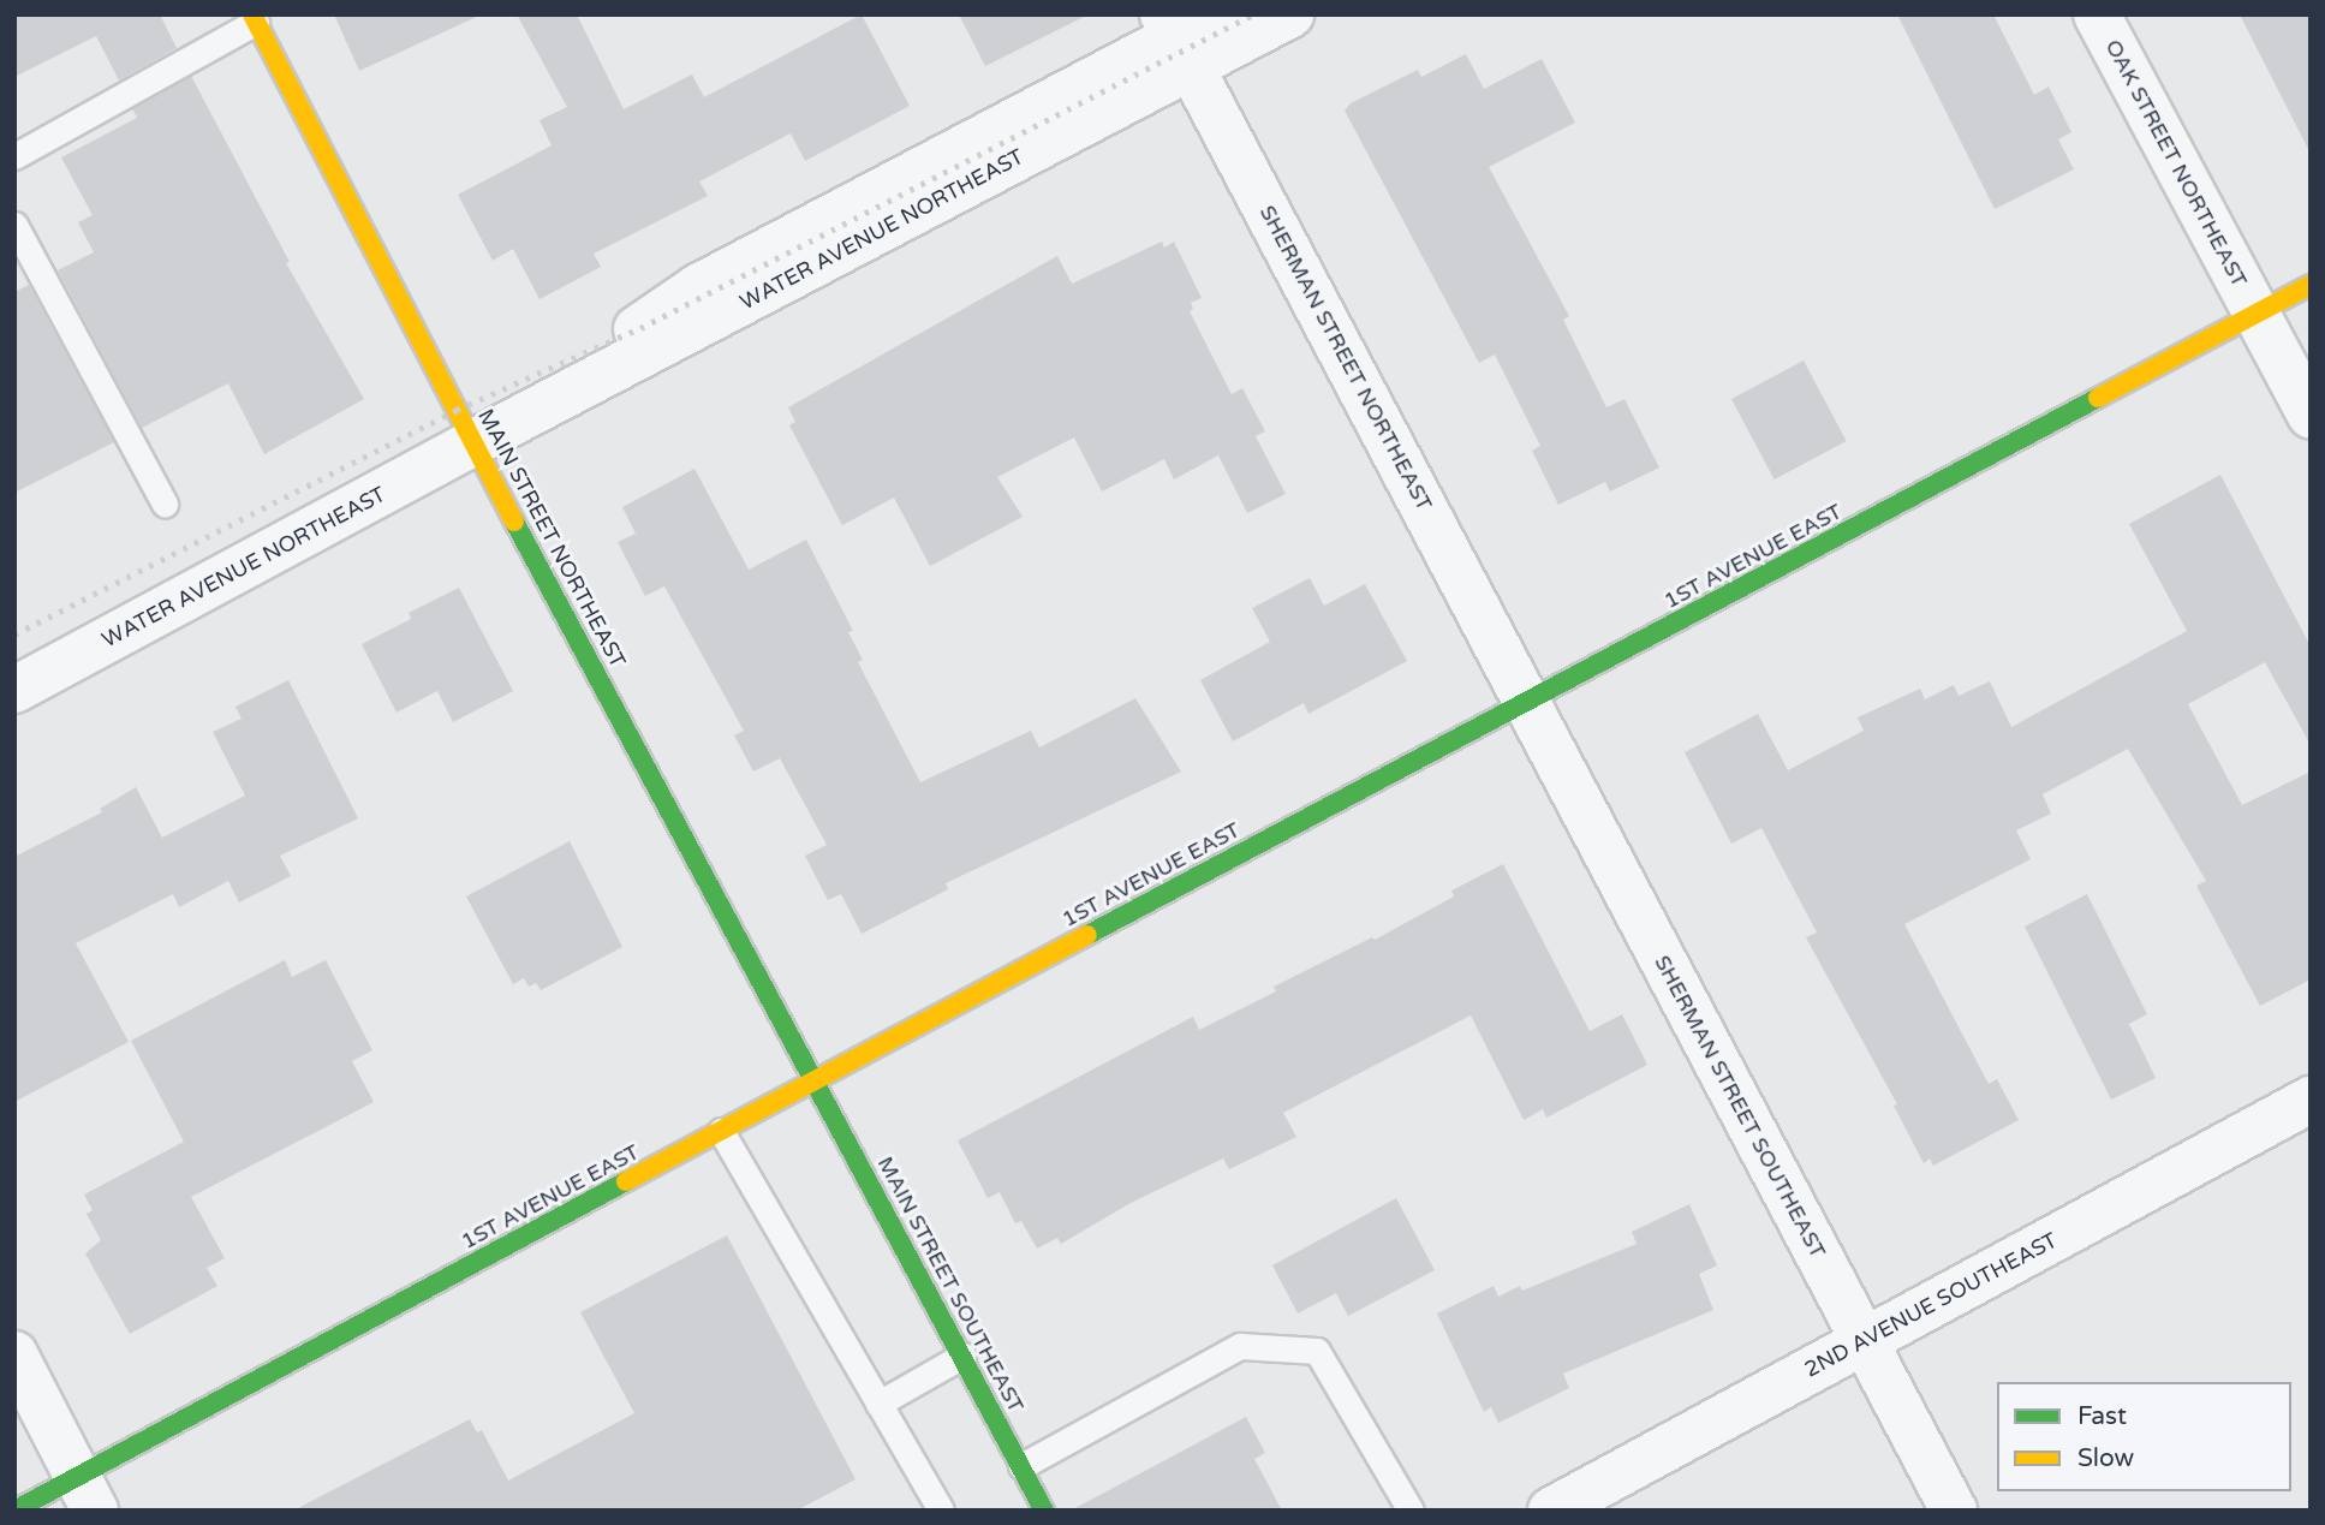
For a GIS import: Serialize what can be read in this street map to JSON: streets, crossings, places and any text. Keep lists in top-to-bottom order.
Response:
{
  "streets": {
    "street": [
      "OAK STREET NORTHEAST",
      "WATER AVENUE NORTHEAST",
      "SHERMAN STREET NORTHEAST",
      "MAIN STREET NORTHEAST",
      "1ST AVENUE EAST",
      "SHERMAN STREET SOUTHEAST",
      "MAIN STREET SOUTHEAST",
      "2ND AVENUE SOUTHEAST"
    ]
  },
  "crossings": [
    ["OAK STREET NORTHEAST", "1ST AVENUE EAST"],
    ["WATER AVENUE NORTHEAST", "SHERMAN STREET NORTHEAST"],
    ["WATER AVENUE NORTHEAST", "MAIN STREET NORTHEAST"],
    ["SHERMAN STREET NORTHEAST", "1ST AVENUE EAST"],
    ["SHERMAN STREET NORTHEAST", "SHERMAN STREET SOUTHEAST"],
    ["MAIN STREET NORTHEAST", "1ST AVENUE EAST"],
    ["MAIN STREET NORTHEAST", "MAIN STREET SOUTHEAST"],
    ["1ST AVENUE EAST", "SHERMAN STREET SOUTHEAST"],
    ["1ST AVENUE EAST", "MAIN STREET SOUTHEAST"],
    ["SHERMAN STREET SOUTHEAST", "2ND AVENUE SOUTHEAST"]
  ],
  "legend": ["Fast", "Slow"]
}
